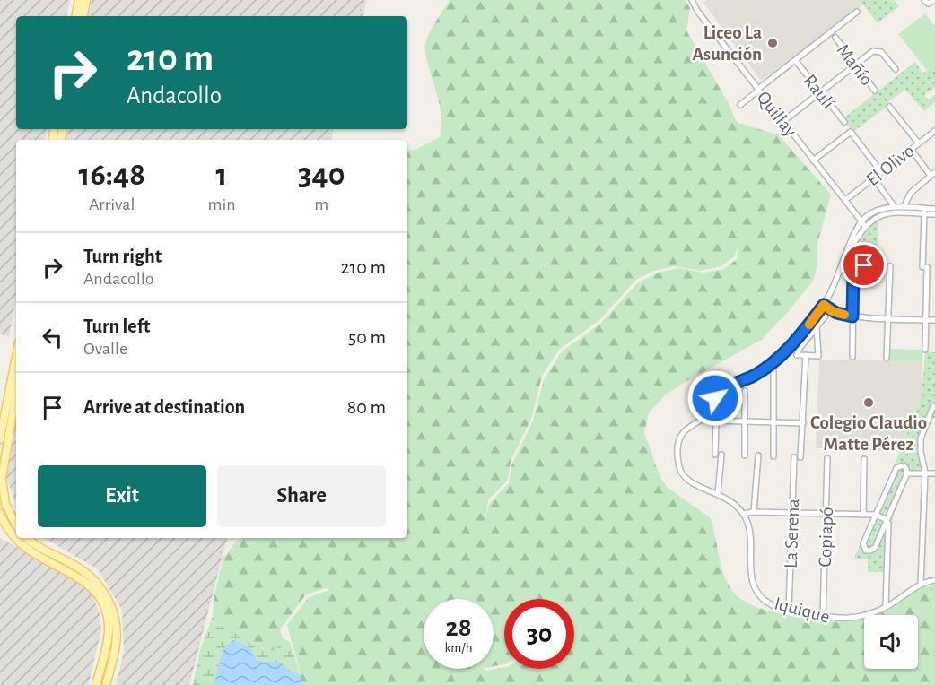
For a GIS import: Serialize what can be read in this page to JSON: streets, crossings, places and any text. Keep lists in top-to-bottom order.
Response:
{
  "streets": {
    "street": [
      "Mañío",
      "Raulí",
      "Quillay",
      "El Olivo",
      "La Serena",
      "Copiapó",
      "Iquique"
    ]
  },
  "crossings": [
    ["Quillay", "El Olivo"],
    ["La Serena", "Iquique"],
    ["Copiapó", "Iquique"]
  ],
  "places": ["Liceo La Asunción", "Colegio Claudio Matte Pérez"],
  "page": {
    "turn": ["210 m", "Andacollo"],
    "eta": [
      "16:48",
      "Arrival",
      "1",
      "min",
      "340",
      "m"
    ],
    "list": [
      {
        "name": "Turn right",
        "note": "Andacollo",
        "value": "210 m"
      },
      {
        "name": "Turn left",
        "note": "Ovalle",
        "value": "50 m"
      },
      {
        "name": "Arrive at destination",
        "value": "80 m"
      }
    ],
    "buttons": ["Exit", "Share"],
    "speed": "28 km/h",
    "limit": "30"
  }
}
